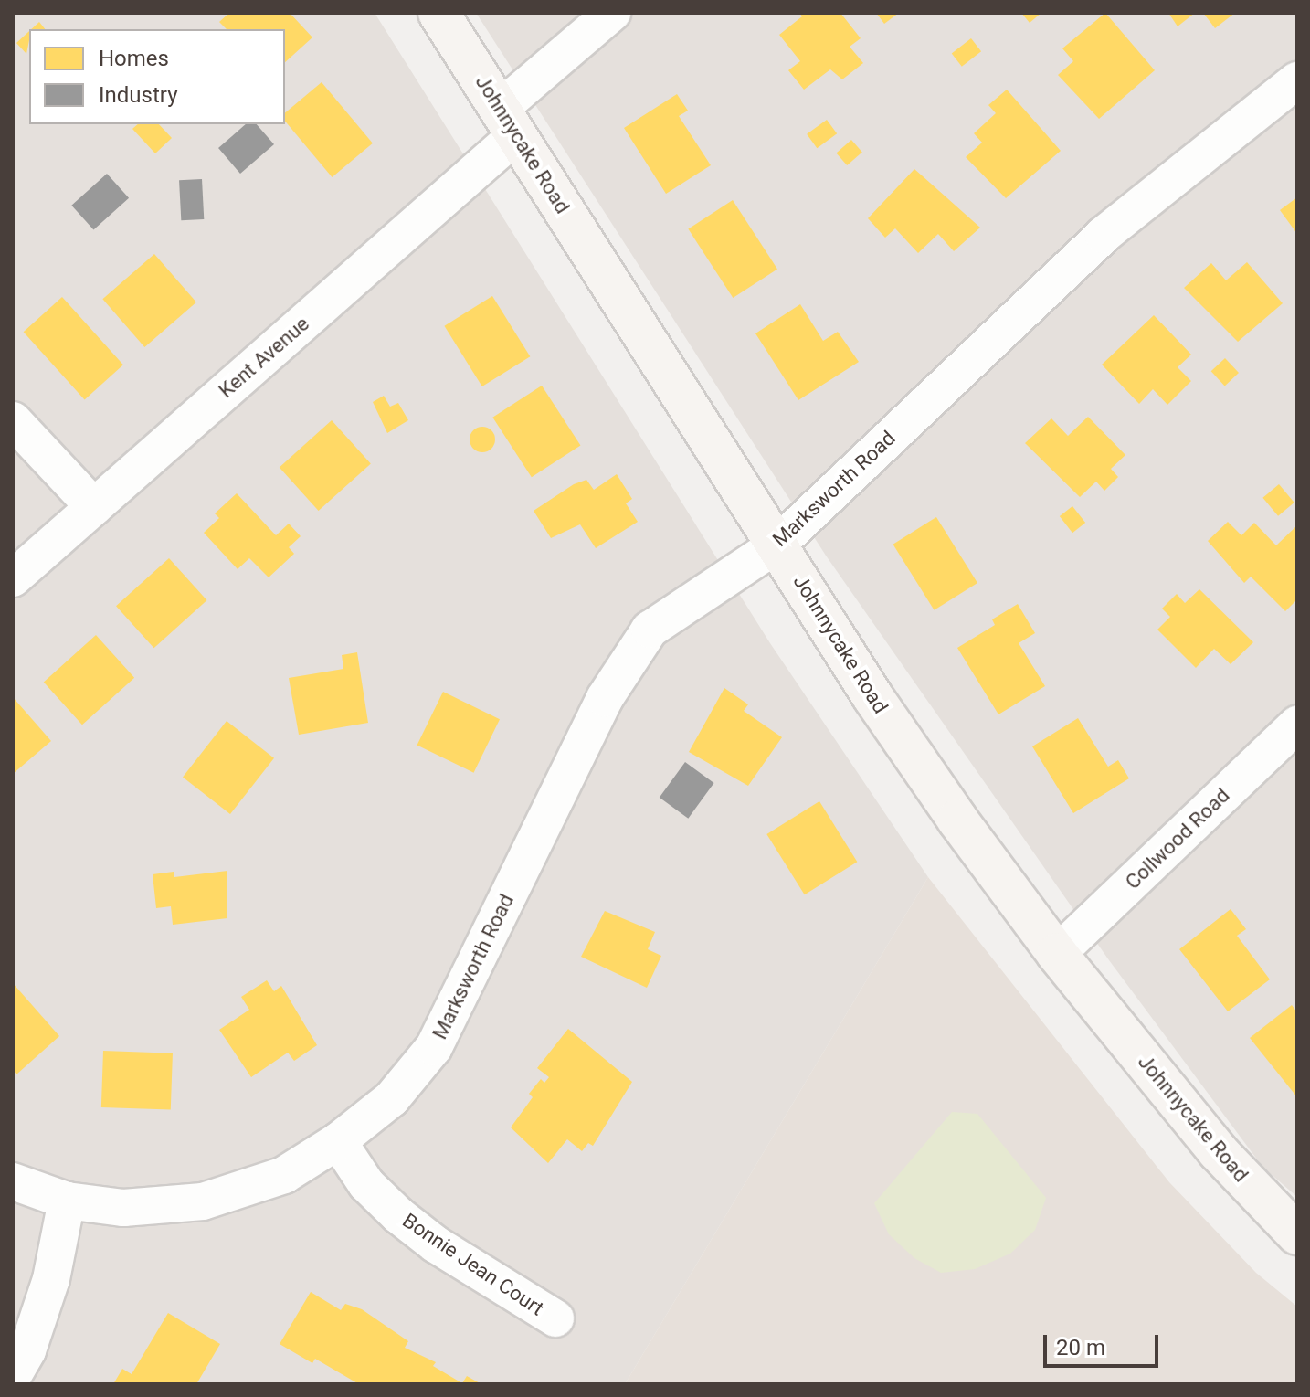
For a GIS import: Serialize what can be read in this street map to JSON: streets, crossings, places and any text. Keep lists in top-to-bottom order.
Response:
{
  "streets": {
    "main road": ["Johnnycake Road"],
    "street": [
      "Kent Avenue",
      "Marksworth Road",
      "Collwood Road",
      "Bonnie Jean Court"
    ]
  },
  "crossings": [
    ["Johnnycake Road", "Kent Avenue"],
    ["Johnnycake Road", "Marksworth Road"],
    ["Johnnycake Road", "Collwood Road"],
    ["Marksworth Road", "Bonnie Jean Court"]
  ],
  "legend": ["Homes", "Industry"],
  "scale_bar": "20 m"
}
